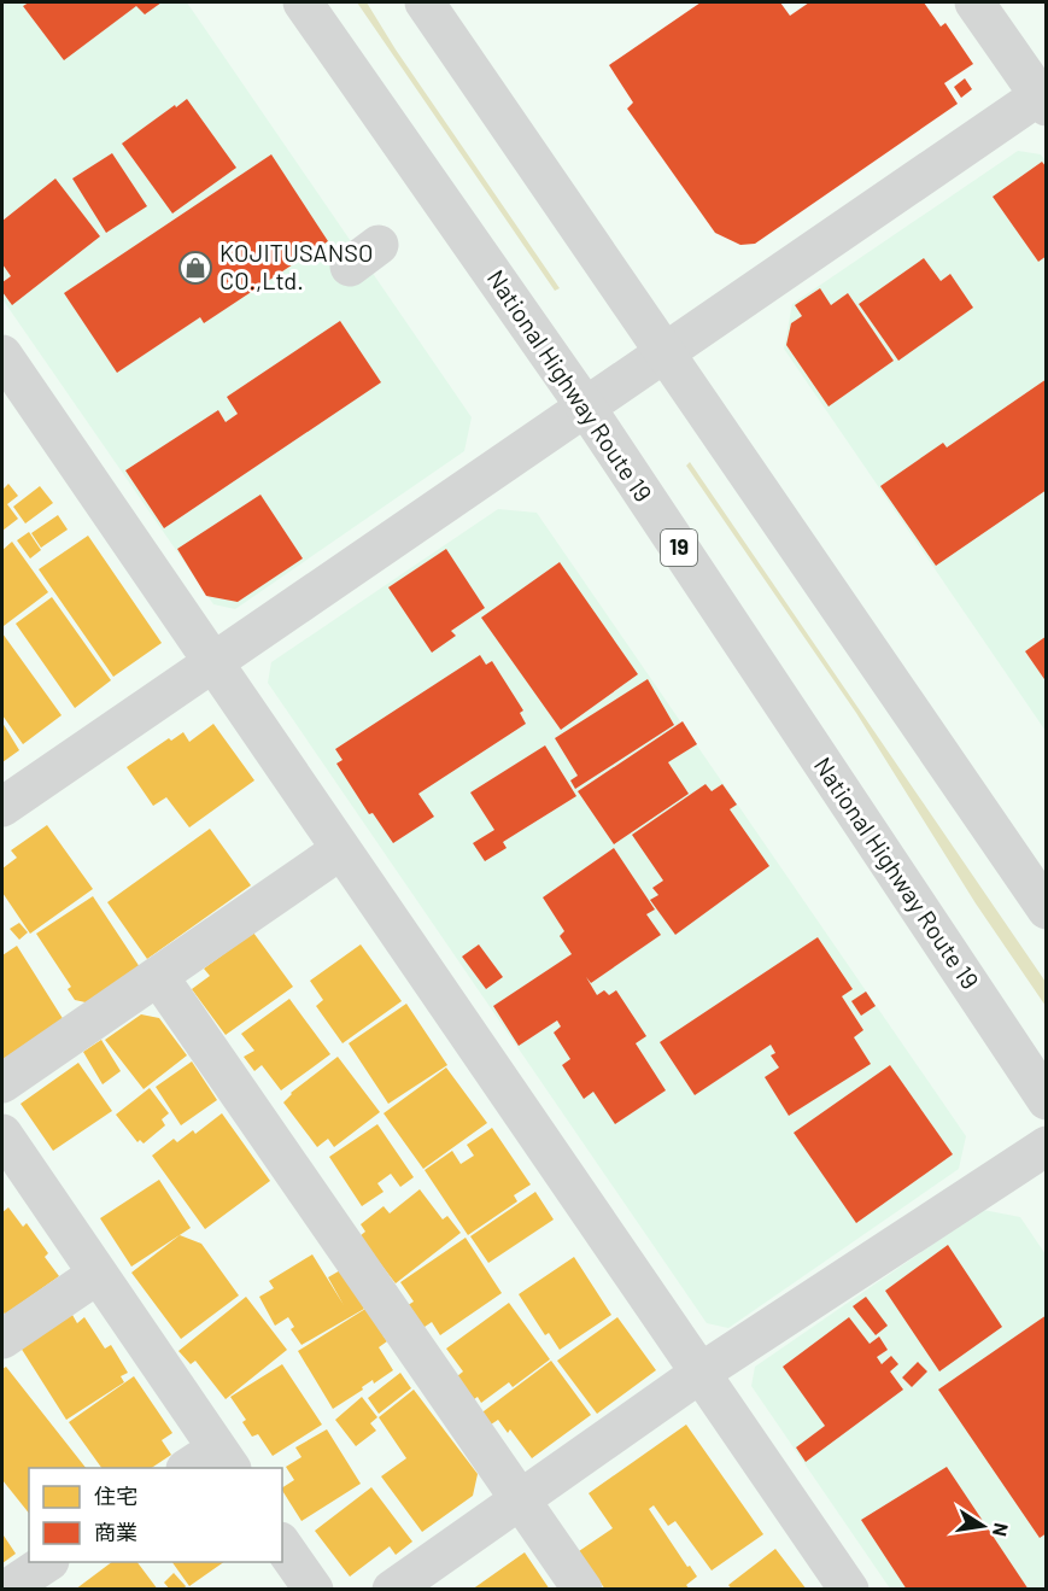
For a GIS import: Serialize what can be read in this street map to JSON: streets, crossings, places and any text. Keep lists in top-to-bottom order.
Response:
{
  "streets": {
    "main road": ["National Highway Route 19", "19"]
  },
  "places": {
    "shop": ["KOJITUSANSO CO.,Ltd."]
  },
  "legend": ["住宅", "商業"],
  "north": "right"
}
